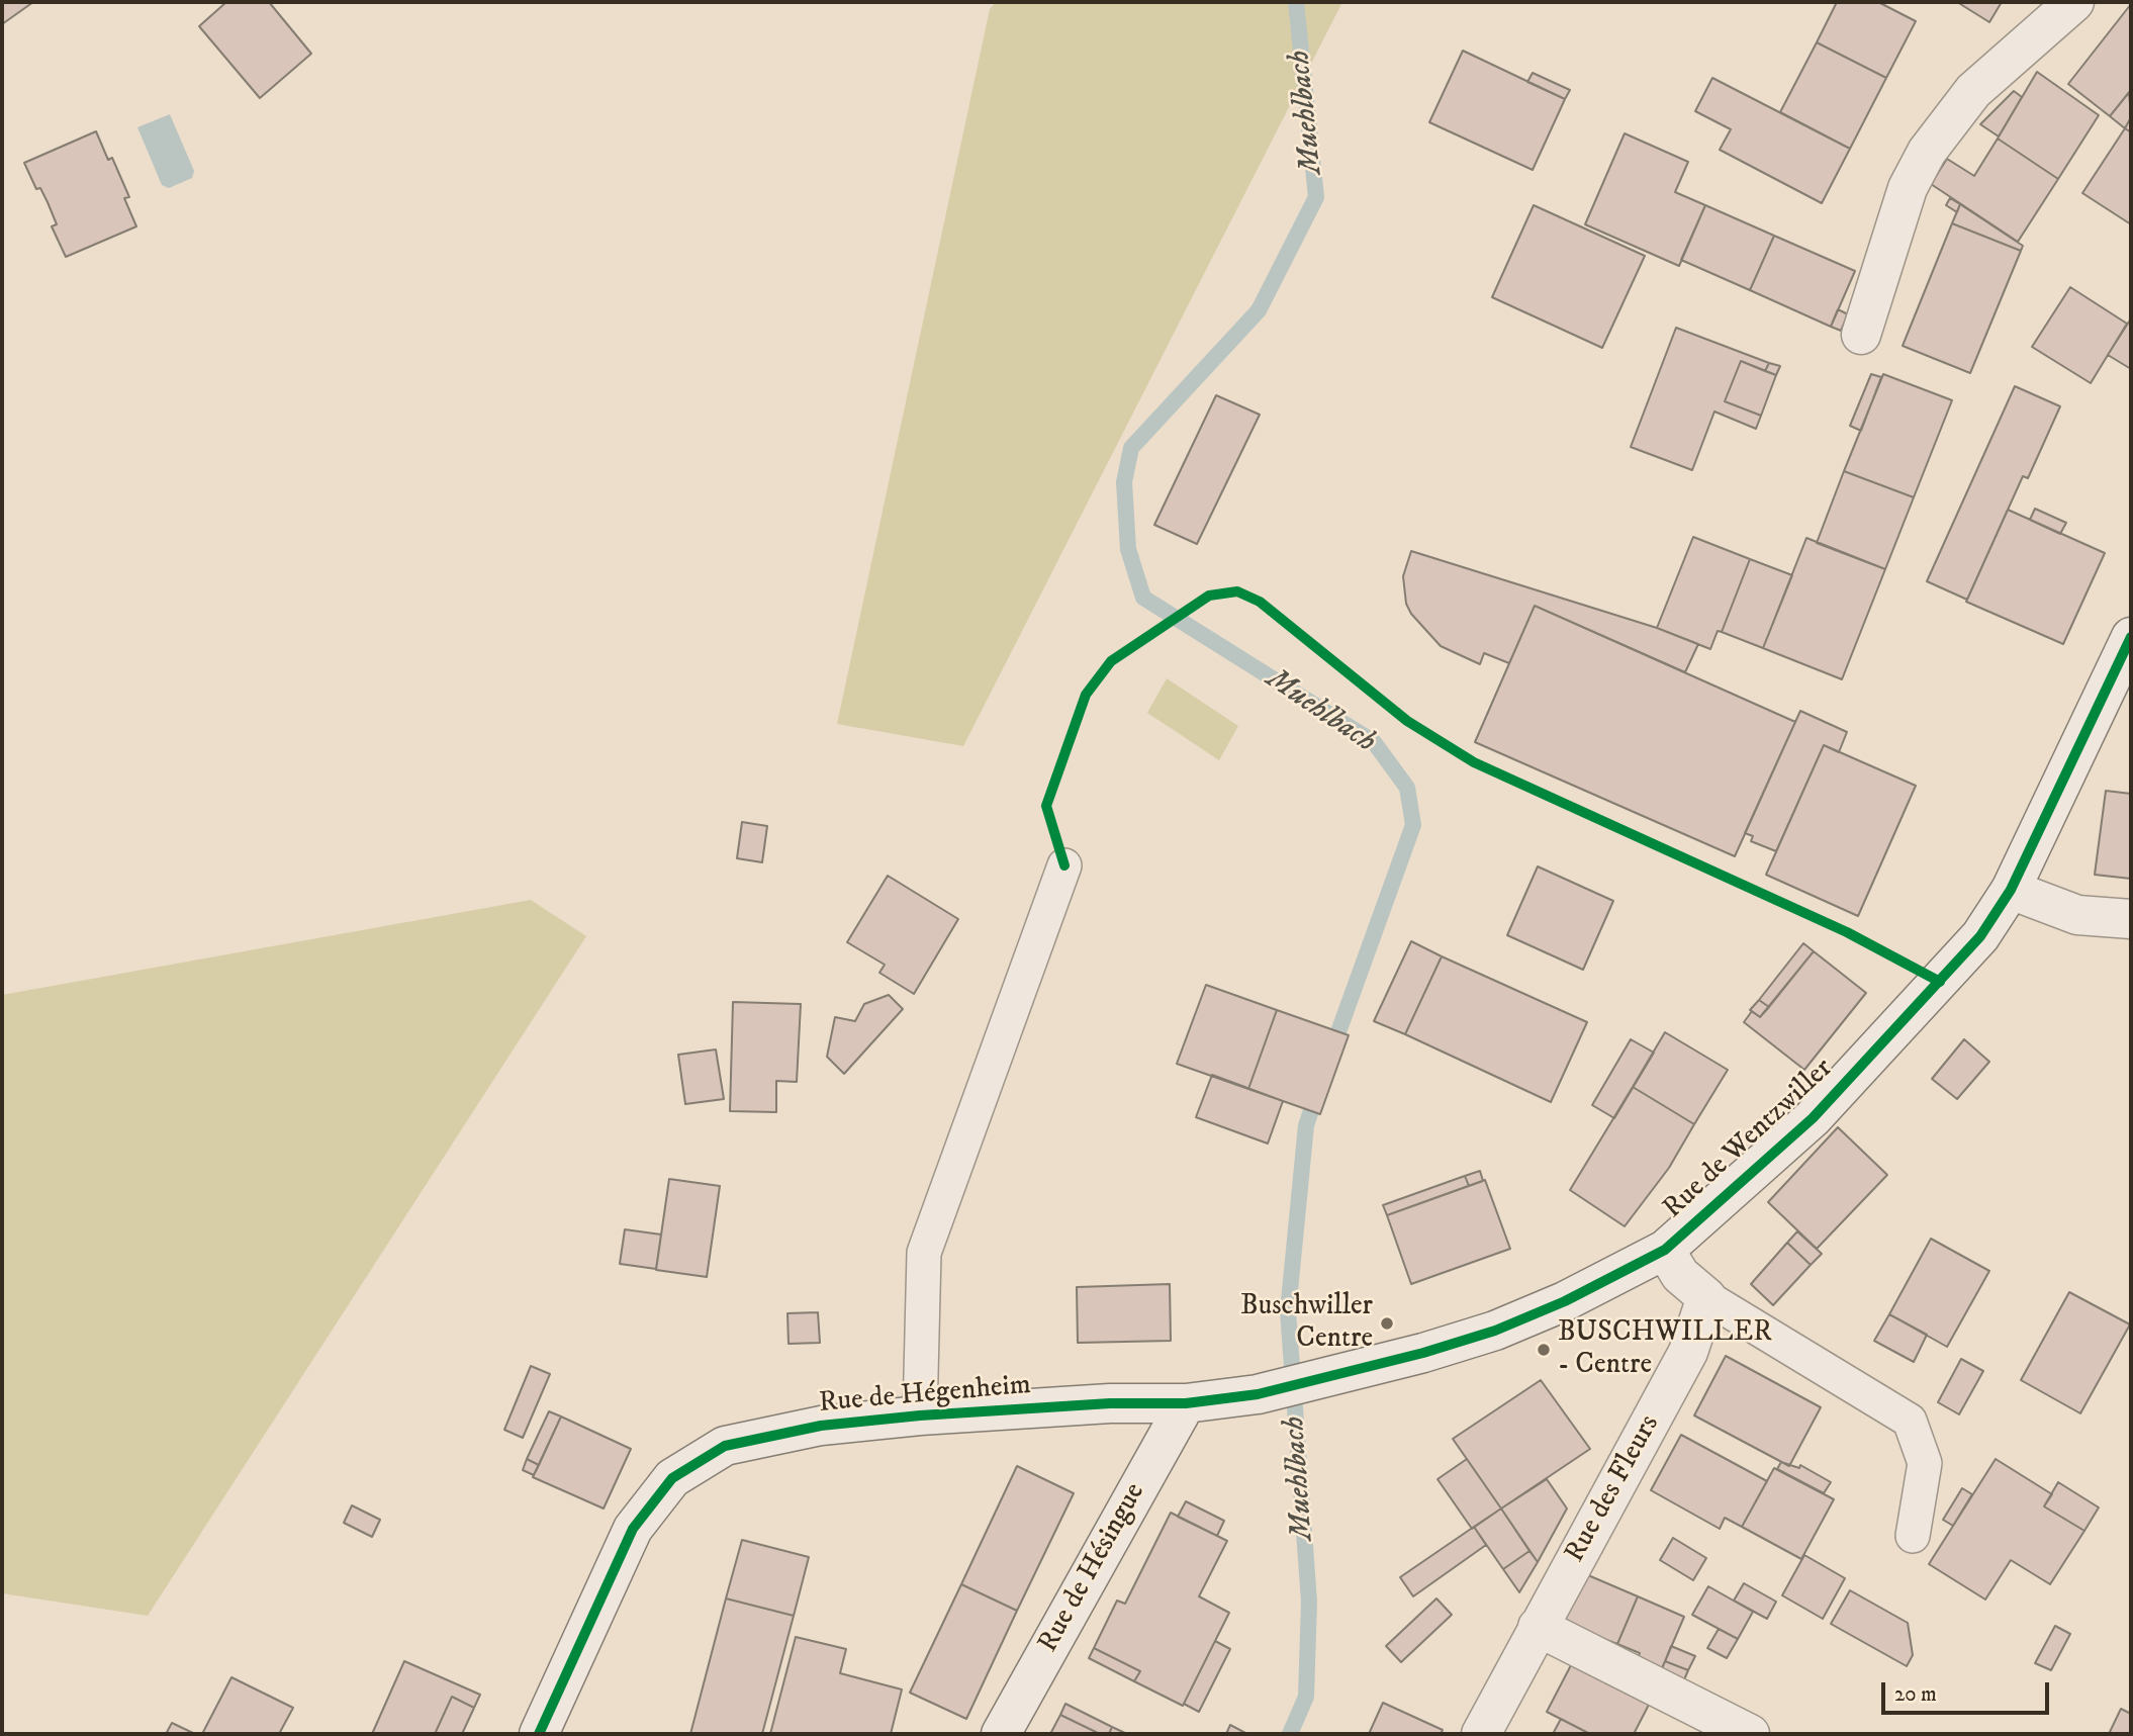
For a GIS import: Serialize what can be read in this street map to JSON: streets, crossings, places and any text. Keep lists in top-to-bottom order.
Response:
{
  "streets": {
    "street": [
      "Rue de Wentzwiller",
      "Rue de Hégenheim",
      "Rue des Fleurs",
      "Rue de Hésingue"
    ]
  },
  "crossings": [
    ["Rue de Wentzwiller", "Rue de Hégenheim"],
    ["Rue de Wentzwiller", "Rue de Hésingue"],
    ["Rue de Hégenheim", "Rue de Hésingue"]
  ],
  "water": ["Muehlbach"],
  "places": ["Buschwiller Centre", "BUSCHWILLER - Centre"],
  "scale_bar": "20 m"
}
